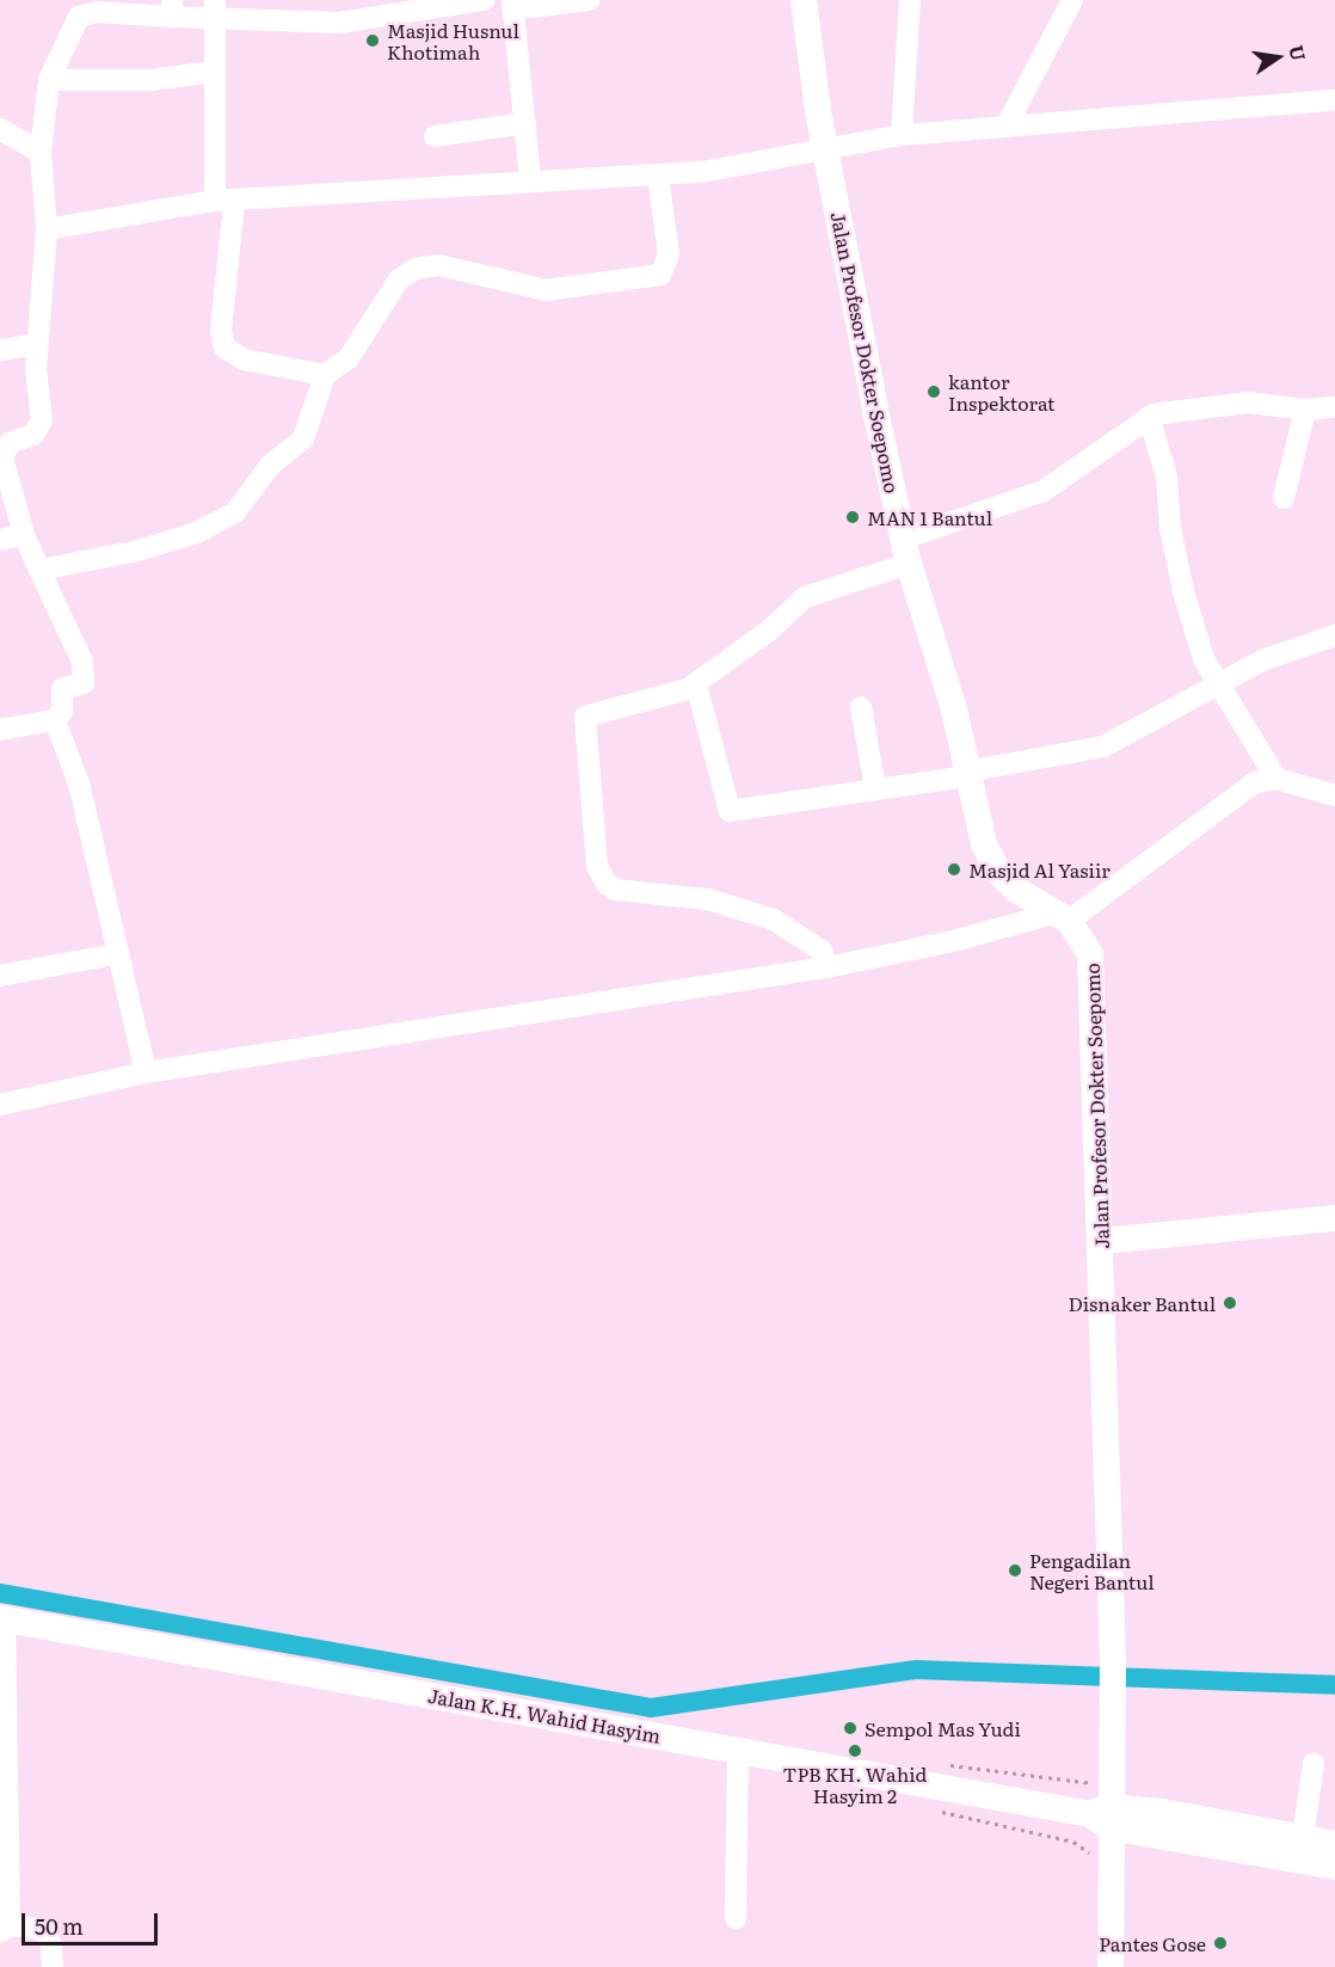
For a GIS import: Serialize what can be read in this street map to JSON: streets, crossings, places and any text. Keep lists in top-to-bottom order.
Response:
{
  "streets": {
    "main road": ["Jalan Profesor Dokter Soepomo", "Jalan K.H. Wahid Hasyim"]
  },
  "crossings": [
    ["Jalan Profesor Dokter Soepomo", "Jalan K.H. Wahid Hasyim"]
  ],
  "places": [
    "Masjid Husnul Khotimah",
    "kantor Inspektorat",
    "MAN 1 Bantul",
    "Masjid Al Yasiir",
    "Disnaker Bantul",
    "Pengadilan Negeri Bantul",
    "Sempol Mas Yudi",
    "TPB KH. Wahid Hasyim 2",
    "Pantes Gose"
  ],
  "scale_bar": "50 m",
  "north": "right"
}
